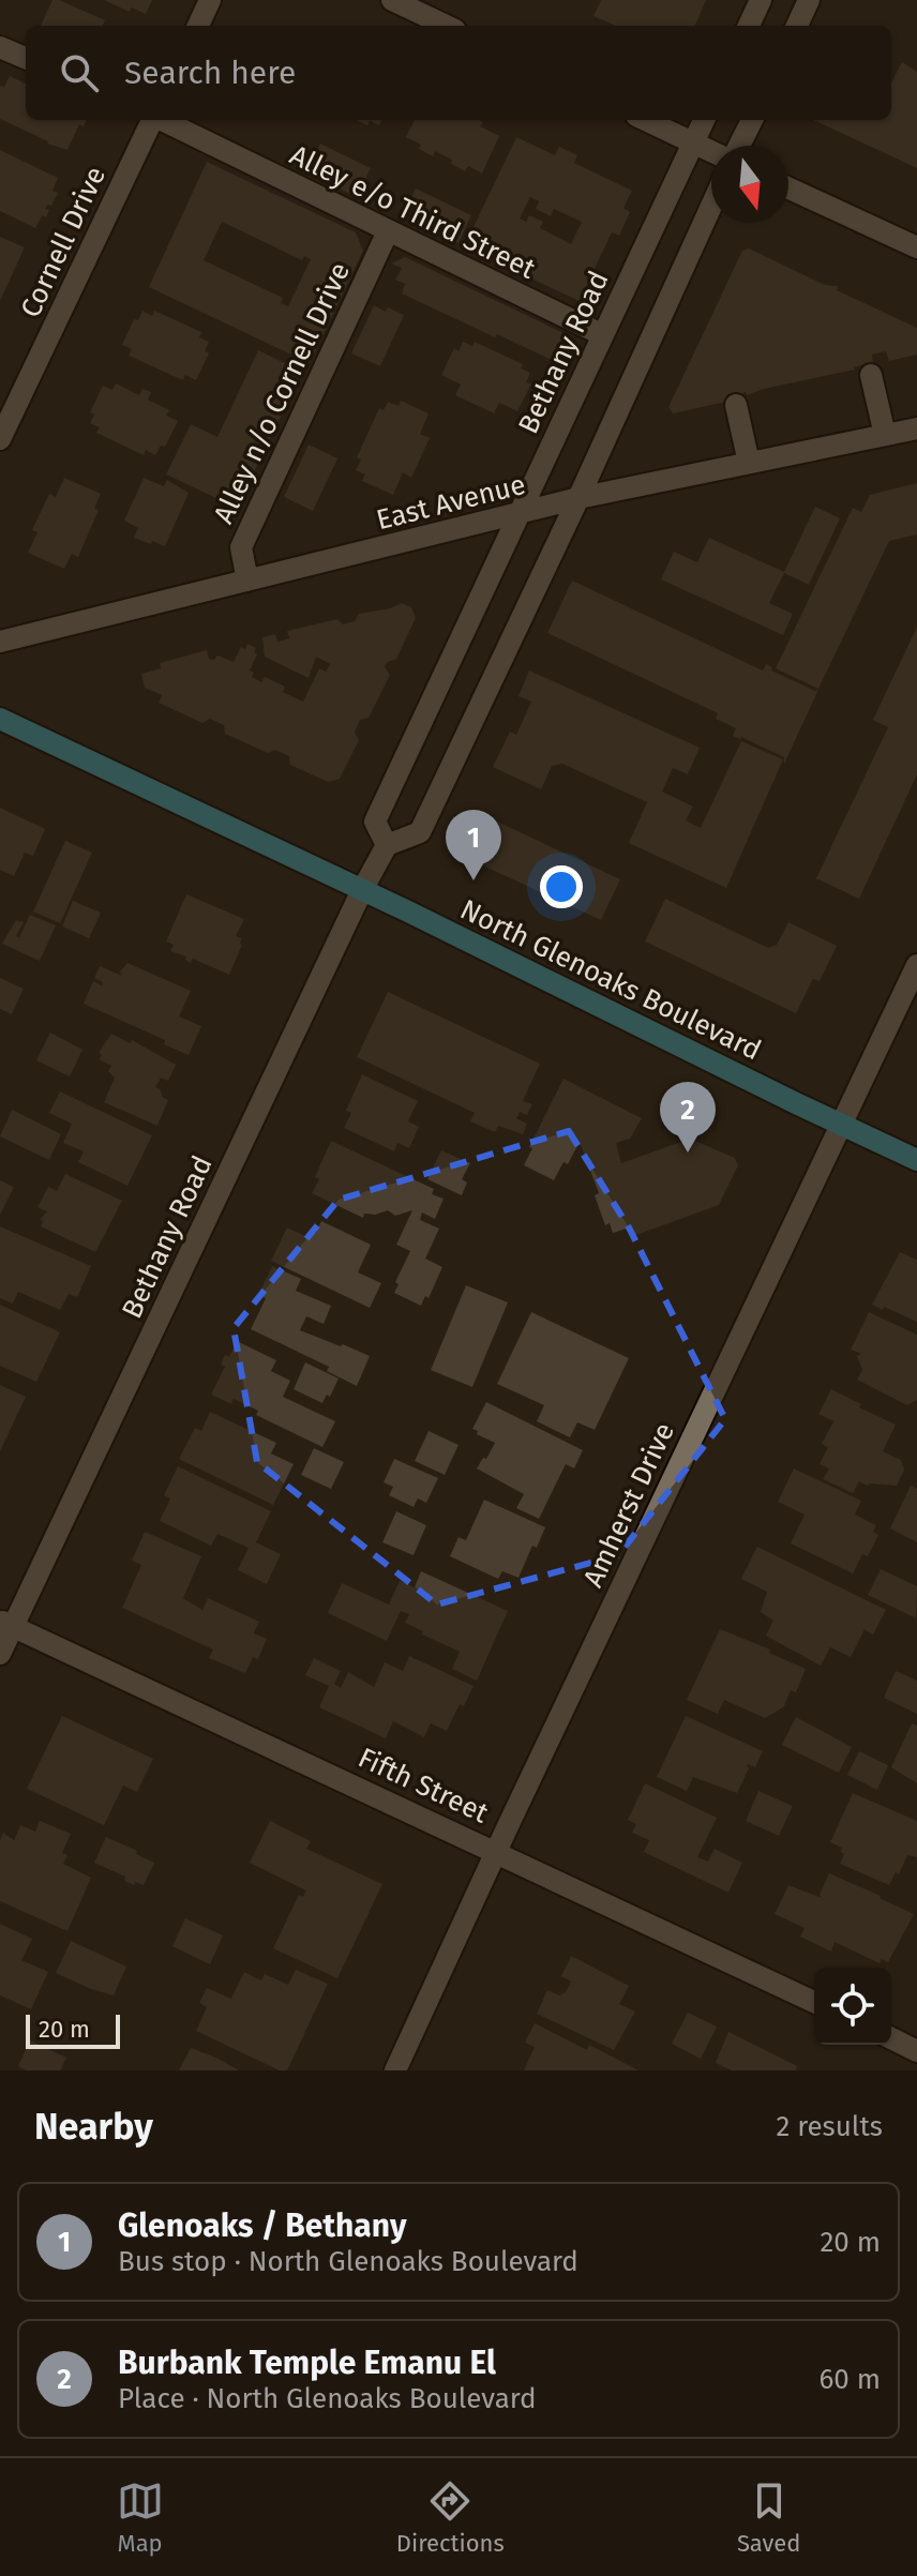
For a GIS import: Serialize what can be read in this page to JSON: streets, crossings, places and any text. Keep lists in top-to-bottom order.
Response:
{
  "streets": {
    "main road": ["North Glenoaks Boulevard"],
    "street": [
      "Alley e/o Third Street",
      "Cornell Drive",
      "Bethany Road",
      "Alley n/o Cornell Drive",
      "East Avenue",
      "Amherst Drive",
      "Fifth Street"
    ]
  },
  "crossings": [
    ["Alley e/o Third Street", "Bethany Road"],
    ["Alley e/o Third Street", "Alley n/o Cornell Drive"],
    ["Bethany Road", "East Avenue"],
    ["Bethany Road", "North Glenoaks Boulevard"],
    ["Bethany Road", "Fifth Street"],
    ["Alley n/o Cornell Drive", "East Avenue"],
    ["North Glenoaks Boulevard", "Amherst Drive"],
    ["Amherst Drive", "Fifth Street"]
  ],
  "scale_bar": "20 m",
  "north": "bottom",
  "page": {
    "search": "Search here",
    "pins": ["1", "2"],
    "scale": "20 m",
    "heading": ["Nearby", "2 results"],
    "list": [
      {
        "mark": "1",
        "name": "Glenoaks / Bethany",
        "note": "Bus stop · North Glenoaks Boulevard",
        "value": "20 m"
      },
      {
        "mark": "2",
        "name": "Burbank Temple Emanu El",
        "note": "Place · North Glenoaks Boulevard",
        "value": "60 m"
      }
    ],
    "nav": ["Map", "Directions", "Saved"]
  }
}
